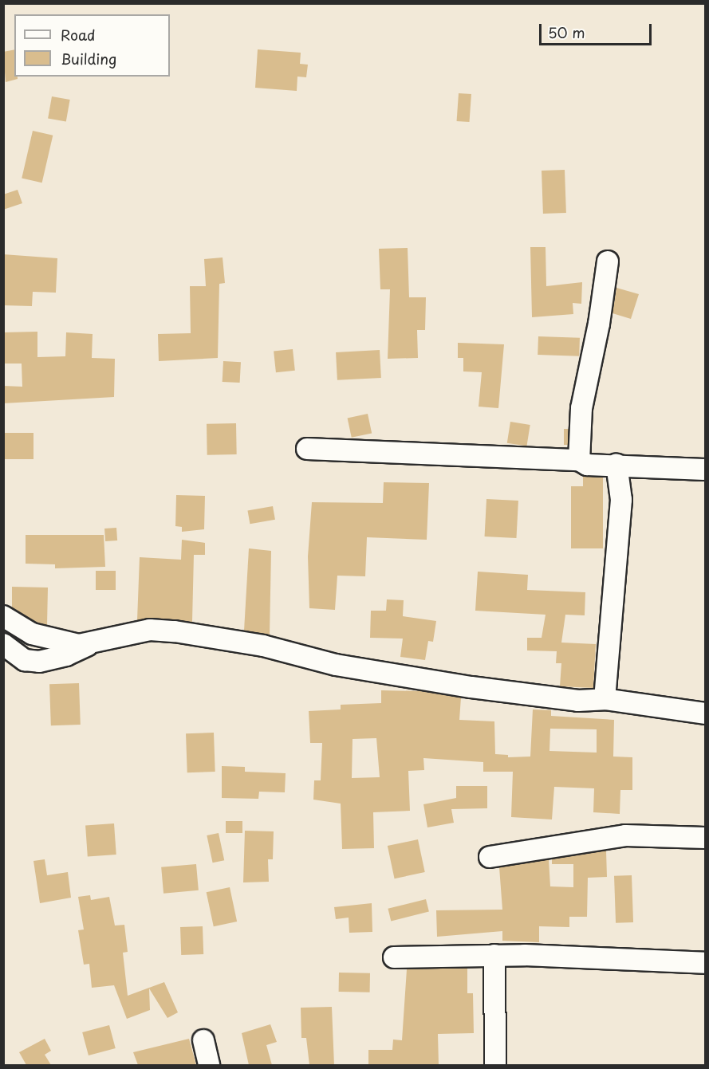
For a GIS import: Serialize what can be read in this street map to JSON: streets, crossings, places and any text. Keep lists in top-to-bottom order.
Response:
{
  "legend": ["Road", "Building"],
  "scale_bar": "50 m"
}
